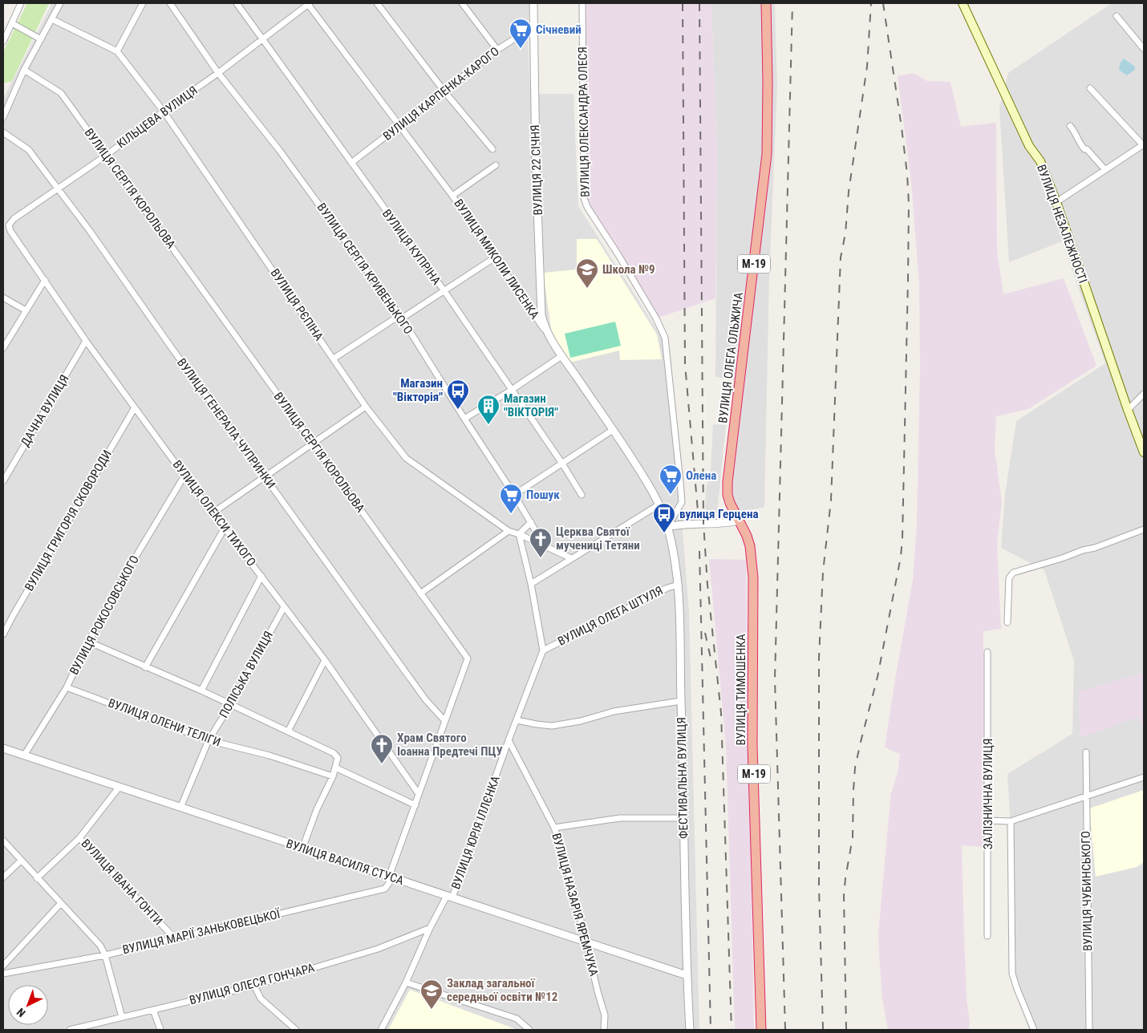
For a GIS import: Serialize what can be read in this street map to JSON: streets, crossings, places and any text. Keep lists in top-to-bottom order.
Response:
{
  "streets": {
    "highway": ["М-19", "ВУЛИЦЯ ОЛЕГА ОЛЬЖИЧА", "ВУЛИЦЯ ТИМОШЕНКА"],
    "main road": ["ВУЛИЦЯ НЕЗАЛЕЖНОСТІ"],
    "street": [
      "ВУЛИЦЯ КАРПЕНКА-КАРОГО",
      "КІЛЬЦЕВА ВУЛИЦЯ",
      "ВУЛИЦЯ ОЛЕКСАНДРА ОЛЕСЯ",
      "ВУЛИЦЯ 22 СІЧНЯ",
      "ВУЛИЦЯ СЕРГІЯ КОРОЛЬОВА",
      "ВУЛИЦЯ КУПРІНА",
      "ВУЛИЦЯ МИКОЛИ ЛИСЕНКА",
      "ВУЛИЦЯ СЕРГІЯ КРИВЕНЬКОГО",
      "ВУЛИЦЯ РЄПІНА",
      "ДАЧНА ВУЛИЦЯ",
      "ВУЛИЦЯ ГЕНЕРАЛА ЧУПРИНКИ",
      "ВУЛИЦЯ ОЛЕКСИ ТИХОГО",
      "ВУЛИЦЯ ГРИГОРІЯ СКОВОРОДИ",
      "ВУЛИЦЯ РОКОСОВСЬКОГО",
      "ВУЛИЦЯ ОЛЕГА ШТУЛЯ",
      "ПОЛІСЬКА ВУЛИЦЯ",
      "ВУЛИЦЯ ОЛЕНИ ТЕЛІГИ",
      "ФЕСТИВАЛЬНА ВУЛИЦЯ",
      "ЗАЛІЗНИЧНА ВУЛИЦЯ",
      "ВУЛИЦЯ ЮРІЯ ІЛЛЄНКА",
      "ВУЛИЦЯ ВАСИЛЯ СТУСА",
      "ВУЛИЦЯ ІВАНА ГОНТИ",
      "ВУЛИЦЯ ЧУБИНСЬКОГО",
      "ВУЛИЦЯ НАЗАРІЯ ЯРЕМЧУКА",
      "ВУЛИЦЯ МАРІЇ ЗАНЬКОВЕЦЬКОЇ",
      "ВУЛИЦЯ ОЛЕСЯ ГОНЧАРА"
    ]
  },
  "crossings": [
    ["ВУЛИЦЯ КАРПЕНКА-КАРОГО", "ВУЛИЦЯ 22 СІЧНЯ"],
    ["ВУЛИЦЯ КАРПЕНКА-КАРОГО", "ВУЛИЦЯ КУПРІНА"],
    ["ВУЛИЦЯ КАРПЕНКА-КАРОГО", "ВУЛИЦЯ МИКОЛИ ЛИСЕНКА"],
    ["КІЛЬЦЕВА ВУЛИЦЯ", "ВУЛИЦЯ СЕРГІЯ КОРОЛЬОВА"],
    ["КІЛЬЦЕВА ВУЛИЦЯ", "ВУЛИЦЯ КУПРІНА"],
    ["КІЛЬЦЕВА ВУЛИЦЯ", "ВУЛИЦЯ МИКОЛИ ЛИСЕНКА"],
    ["КІЛЬЦЕВА ВУЛИЦЯ", "ВУЛИЦЯ СЕРГІЯ КРИВЕНЬКОГО"],
    ["КІЛЬЦЕВА ВУЛИЦЯ", "ВУЛИЦЯ РЄПІНА"],
    ["КІЛЬЦЕВА ВУЛИЦЯ", "ВУЛИЦЯ ГЕНЕРАЛА ЧУПРИНКИ"],
    ["КІЛЬЦЕВА ВУЛИЦЯ", "ВУЛИЦЯ ОЛЕКСИ ТИХОГО"],
    ["ВУЛИЦЯ ОЛЕКСАНДРА ОЛЕСЯ", "ВУЛИЦЯ МИКОЛИ ЛИСЕНКА"],
    ["ВУЛИЦЯ ОЛЕКСАНДРА ОЛЕСЯ", "ФЕСТИВАЛЬНА ВУЛИЦЯ"],
    ["ВУЛИЦЯ 22 СІЧНЯ", "ВУЛИЦЯ МИКОЛИ ЛИСЕНКА"],
    ["ВУЛИЦЯ СЕРГІЯ КОРОЛЬОВА", "ВУЛИЦЯ ГЕНЕРАЛА ЧУПРИНКИ"],
    ["ВУЛИЦЯ СЕРГІЯ КОРОЛЬОВА", "ВУЛИЦЯ ОЛЕКСИ ТИХОГО"],
    ["ВУЛИЦЯ СЕРГІЯ КОРОЛЬОВА", "ВУЛИЦЯ ВАСИЛЯ СТУСА"],
    ["ВУЛИЦЯ СЕРГІЯ КОРОЛЬОВА", "ВУЛИЦЯ МАРІЇ ЗАНЬКОВЕЦЬКОЇ"],
    ["ВУЛИЦЯ МИКОЛИ ЛИСЕНКА", "ФЕСТИВАЛЬНА ВУЛИЦЯ"],
    ["ВУЛИЦЯ СЕРГІЯ КРИВЕНЬКОГО", "ВУЛИЦЯ РЄПІНА"],
    ["ВУЛИЦЯ ОЛЕГА ОЛЬЖИЧА", "ВУЛИЦЯ ТИМОШЕНКА"],
    ["ДАЧНА ВУЛИЦЯ", "ВУЛИЦЯ ОЛЕКСИ ТИХОГО"],
    ["ВУЛИЦЯ ОЛЕКСИ ТИХОГО", "ВУЛИЦЯ ГРИГОРІЯ СКОВОРОДИ"],
    ["ВУЛИЦЯ ОЛЕКСИ ТИХОГО", "ВУЛИЦЯ РОКОСОВСЬКОГО"],
    ["ВУЛИЦЯ ОЛЕКСИ ТИХОГО", "ПОЛІСЬКА ВУЛИЦЯ"],
    ["ВУЛИЦЯ РОКОСОВСЬКОГО", "ВУЛИЦЯ ОЛЕНИ ТЕЛІГИ"],
    ["ВУЛИЦЯ РОКОСОВСЬКОГО", "ВУЛИЦЯ ВАСИЛЯ СТУСА"],
    ["ВУЛИЦЯ ОЛЕГА ШТУЛЯ", "ФЕСТИВАЛЬНА ВУЛИЦЯ"],
    ["ВУЛИЦЯ ОЛЕГА ШТУЛЯ", "ВУЛИЦЯ ЮРІЯ ІЛЛЄНКА"],
    ["ПОЛІСЬКА ВУЛИЦЯ", "ВУЛИЦЯ ОЛЕНИ ТЕЛІГИ"],
    ["ПОЛІСЬКА ВУЛИЦЯ", "ВУЛИЦЯ ВАСИЛЯ СТУСА"],
    ["ФЕСТИВАЛЬНА ВУЛИЦЯ", "ВУЛИЦЯ ВАСИЛЯ СТУСА"],
    ["ВУЛИЦЯ ЮРІЯ ІЛЛЄНКА", "ВУЛИЦЯ ВАСИЛЯ СТУСА"],
    ["ВУЛИЦЯ ЮРІЯ ІЛЛЄНКА", "ВУЛИЦЯ НАЗАРІЯ ЯРЕМЧУКА"],
    ["ВУЛИЦЯ ЮРІЯ ІЛЛЄНКА", "ВУЛИЦЯ ОЛЕСЯ ГОНЧАРА"],
    ["ВУЛИЦЯ ВАСИЛЯ СТУСА", "ВУЛИЦЯ ІВАНА ГОНТИ"],
    ["ВУЛИЦЯ ВАСИЛЯ СТУСА", "ВУЛИЦЯ НАЗАРІЯ ЯРЕМЧУКА"],
    ["ВУЛИЦЯ ВАСИЛЯ СТУСА", "ВУЛИЦЯ МАРІЇ ЗАНЬКОВЕЦЬКОЇ"],
    ["ВУЛИЦЯ ІВАНА ГОНТИ", "ВУЛИЦЯ МАРІЇ ЗАНЬКОВЕЦЬКОЇ"]
  ],
  "places": {
    "supermarket": ["Січневий", "Олена", "Пошук"],
    "school or university": ["Школа №9", "Заклад загальної середньої освіти №12"],
    "bus stop": ["Магазин \"Вікторія\"", "вулиця Герцена"],
    "building": ["Магазин \"ВІКТОРІЯ\""],
    "church": ["Церква Святої мучениці Тетяни", "Храм Святого Іоанна Предтечі ПЦУ"]
  },
  "north": "bottom left"
}
